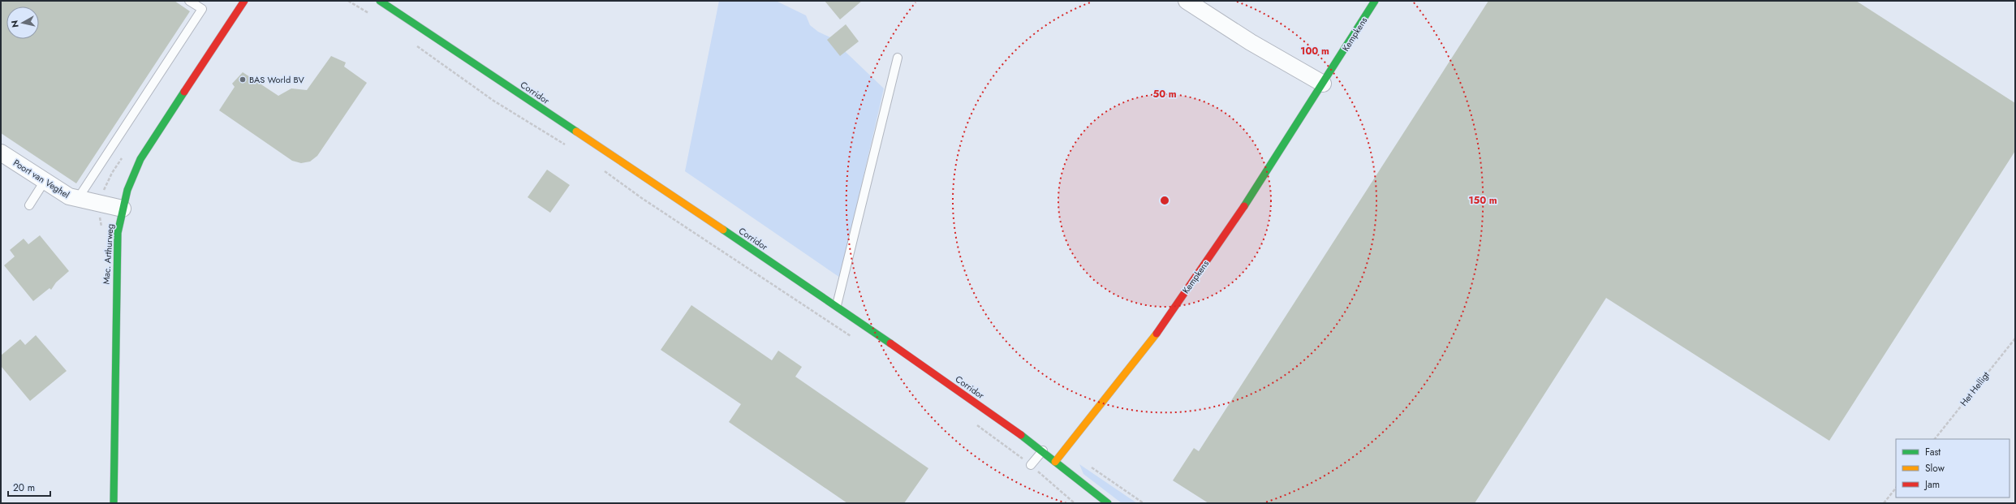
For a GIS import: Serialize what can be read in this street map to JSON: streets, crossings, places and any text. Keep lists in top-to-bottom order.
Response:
{
  "streets": {
    "street": [
      "Kempkens",
      "Corridor",
      "Poort van Veghel",
      "Mac. Arthurweg"
    ],
    "path": ["Het Helligt"]
  },
  "crossings": [
    ["Kempkens", "Corridor"],
    ["Poort van Veghel", "Mac. Arthurweg"]
  ],
  "places": ["BAS World BV"],
  "legend": ["Fast", "Slow", "Jam"],
  "scale_bar": "20 m",
  "north": "left",
  "rings": ["100 m", "50 m", "150 m"]
}
